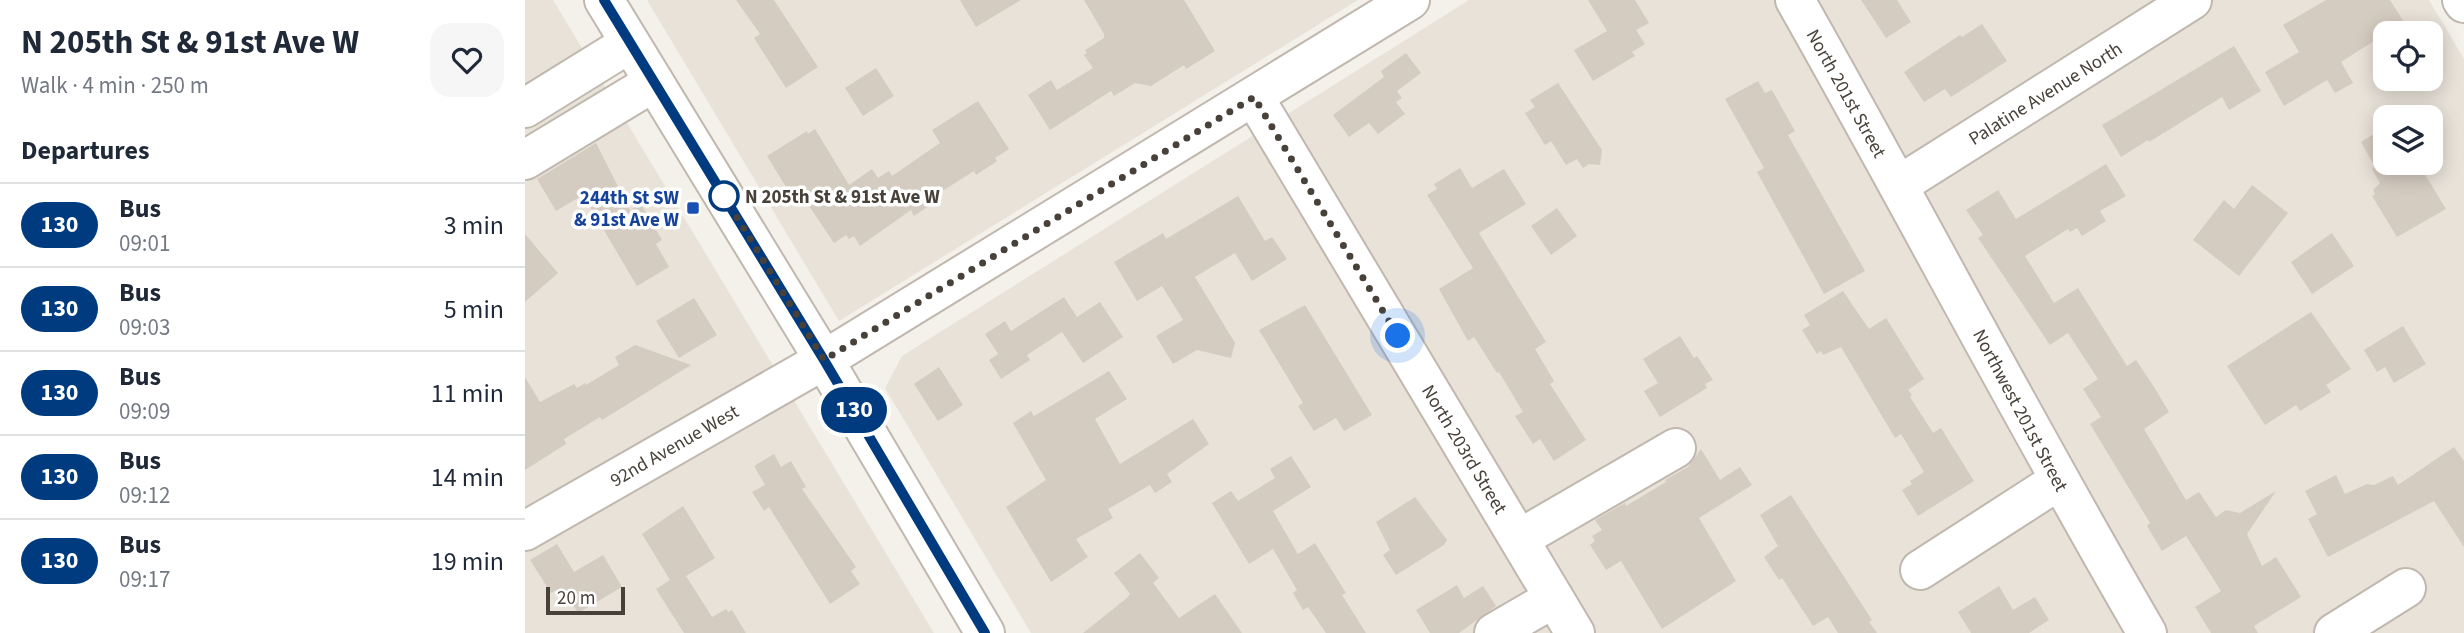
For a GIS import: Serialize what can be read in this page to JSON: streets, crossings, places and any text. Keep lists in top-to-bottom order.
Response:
{
  "streets": {
    "street": [
      "North 201st Street",
      "Palatine Avenue North",
      "Northwest 201st Street",
      "92nd Avenue West",
      "North 203rd Street"
    ]
  },
  "crossings": [
    ["North 201st Street", "Palatine Avenue North"],
    ["North 201st Street", "Northwest 201st Street"],
    ["Palatine Avenue North", "Northwest 201st Street"],
    ["92nd Avenue West", "North 203rd Street"]
  ],
  "places": {
    "other": ["N 205th St & 91st Ave W"],
    "transit": ["244th St SW & 91st Ave W"]
  },
  "lines": ["bus line 130"],
  "scale_bar": "20 m",
  "page": {
    "heading": [
      ["N 205th St & 91st Ave W", "Walk · 4 min · 250 m"],
      "Departures"
    ],
    "on_map": "130",
    "list": [
      {
        "mark": "130",
        "name": "Bus",
        "note": "09:01",
        "value": "3 min"
      },
      {
        "mark": "130",
        "name": "Bus",
        "note": "09:03",
        "value": "5 min"
      },
      {
        "mark": "130",
        "name": "Bus",
        "note": "09:09",
        "value": "11 min"
      },
      {
        "mark": "130",
        "name": "Bus",
        "note": "09:12",
        "value": "14 min"
      },
      {
        "mark": "130",
        "name": "Bus",
        "note": "09:17",
        "value": "19 min"
      }
    ],
    "scale": "20 m"
  }
}
